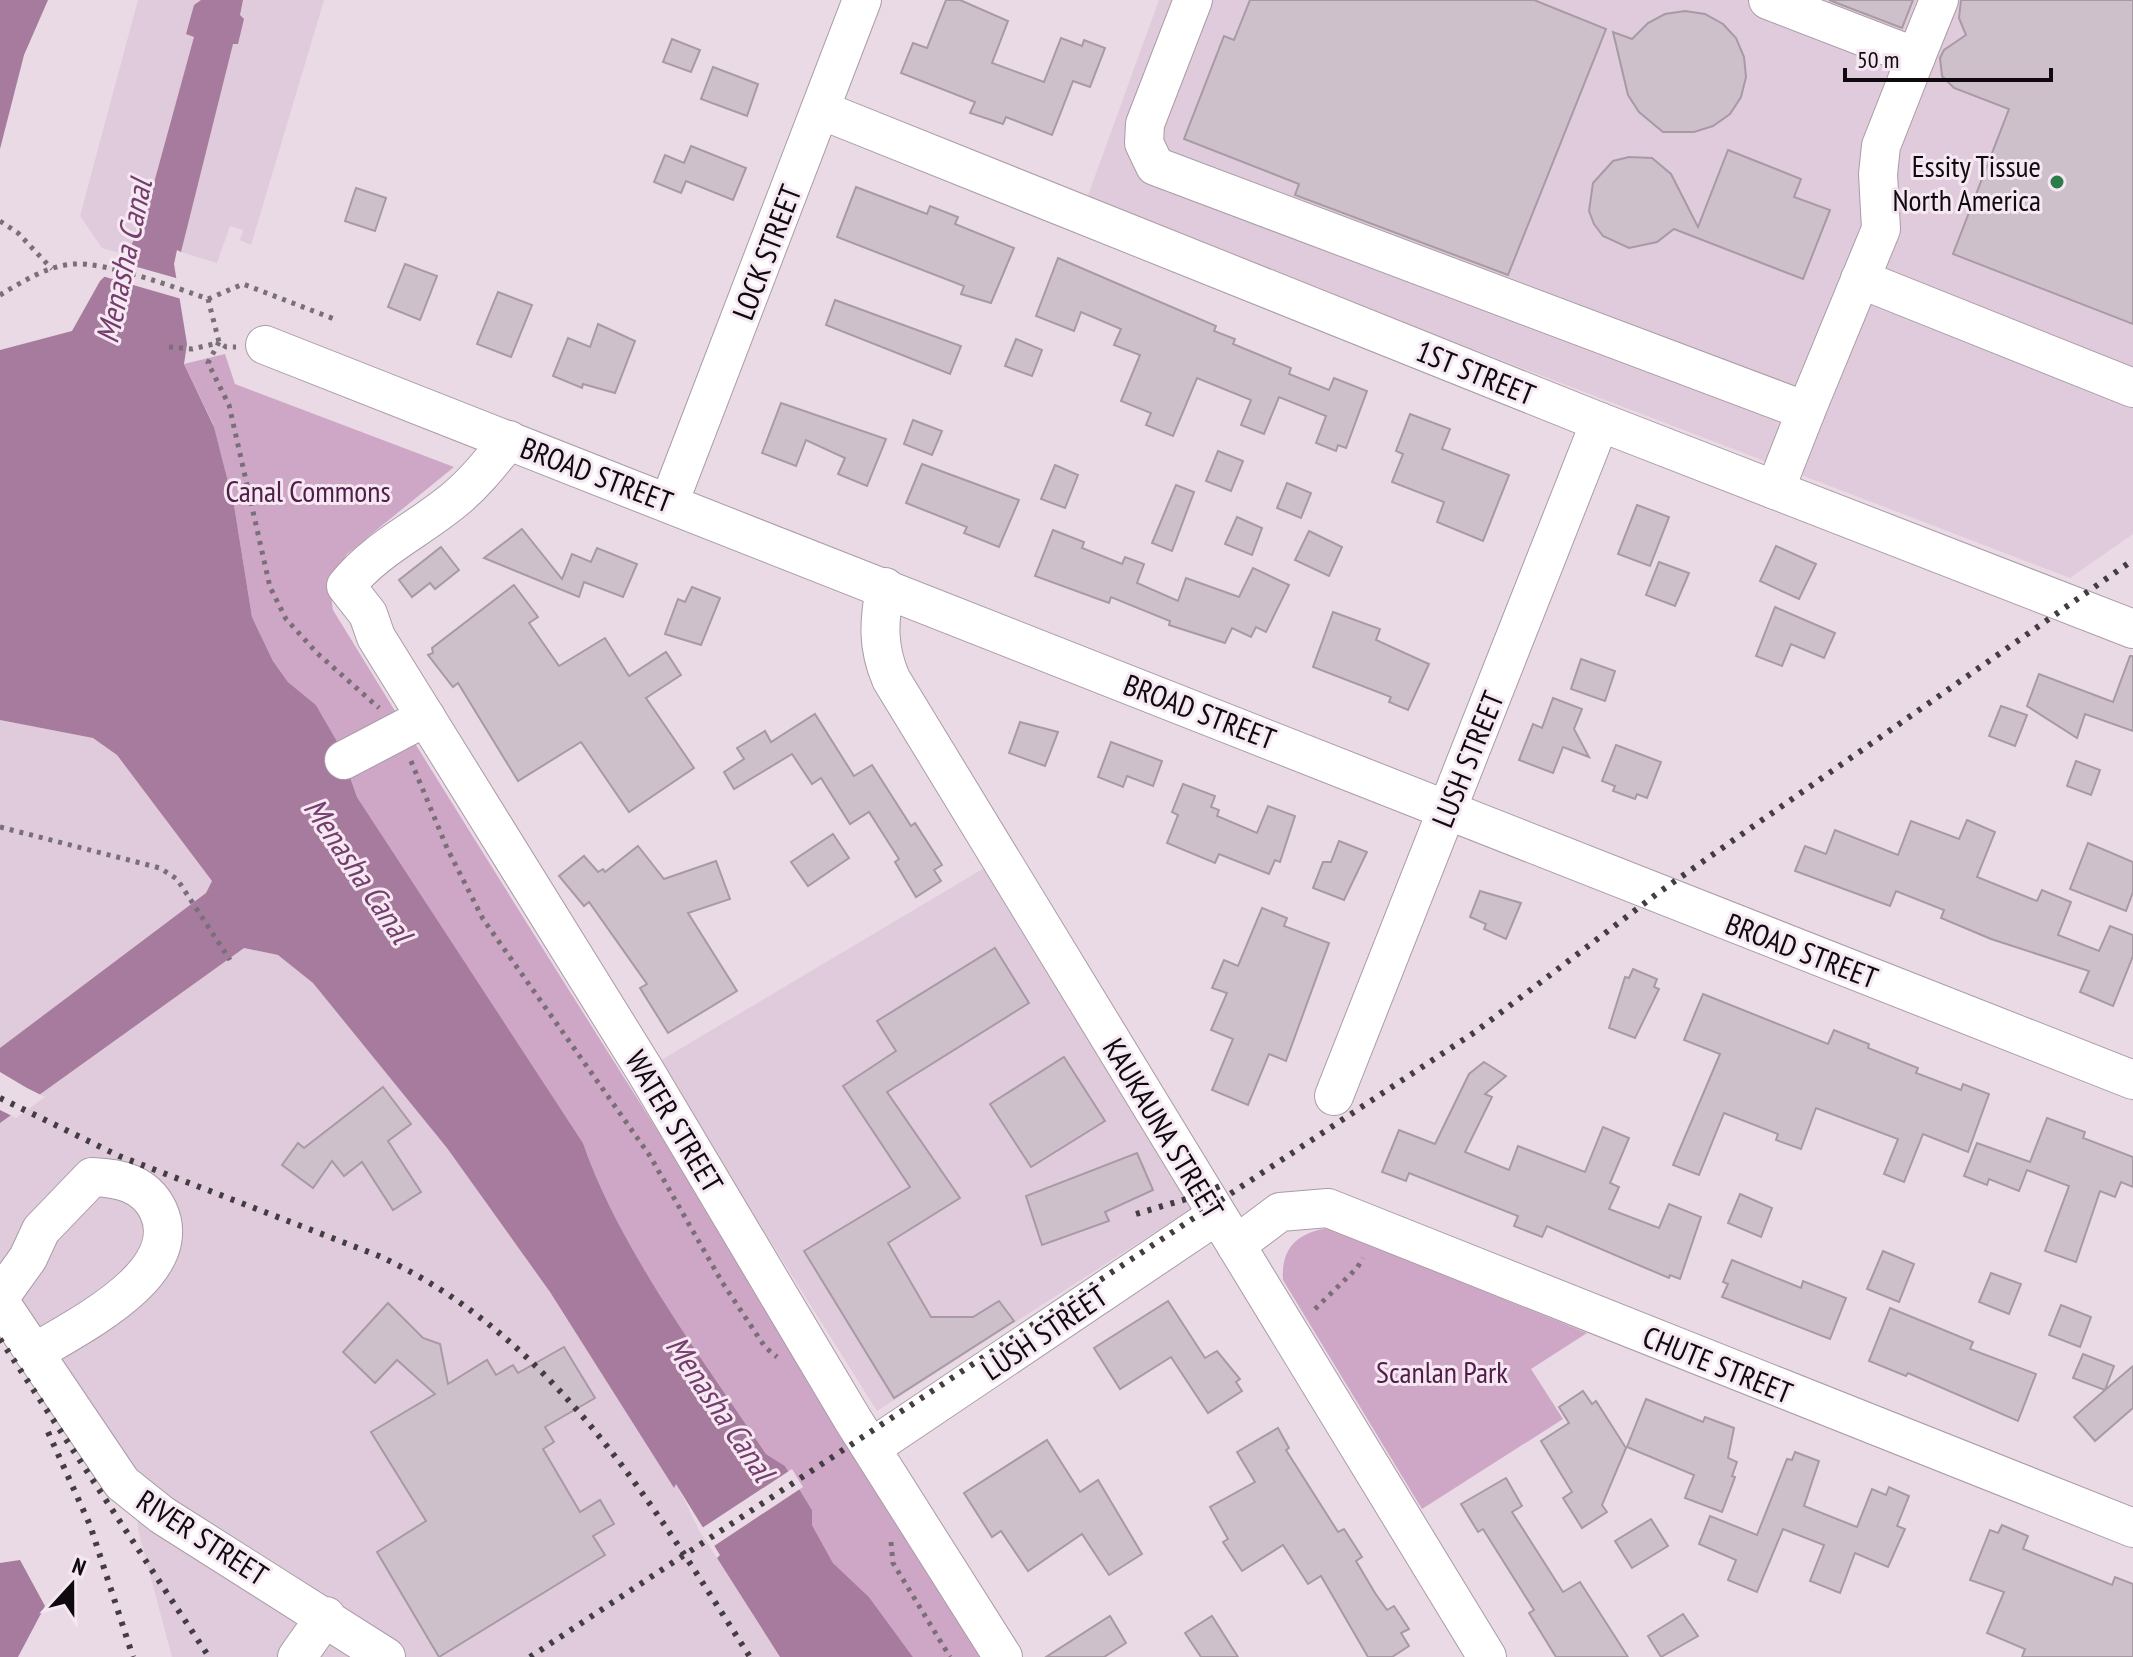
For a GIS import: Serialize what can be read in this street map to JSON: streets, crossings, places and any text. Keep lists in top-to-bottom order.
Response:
{
  "streets": {
    "street": [
      "LOCK STREET",
      "1ST STREET",
      "BROAD STREET",
      "LUSH STREET",
      "WATER STREET",
      "KAUKAUNA STREET",
      "CHUTE STREET",
      "RIVER STREET"
    ]
  },
  "crossings": [
    ["LOCK STREET", "1ST STREET"],
    ["LOCK STREET", "BROAD STREET"],
    ["1ST STREET", "LUSH STREET"],
    ["BROAD STREET", "LUSH STREET"],
    ["BROAD STREET", "WATER STREET"],
    ["BROAD STREET", "KAUKAUNA STREET"],
    ["LUSH STREET", "WATER STREET"],
    ["LUSH STREET", "KAUKAUNA STREET"],
    ["LUSH STREET", "CHUTE STREET"]
  ],
  "water": ["Menasha Canal"],
  "parks": ["Canal Commons", "Scanlan Park"],
  "places": ["Essity Tissue North America"],
  "scale_bar": "50 m",
  "north": "top"
}
